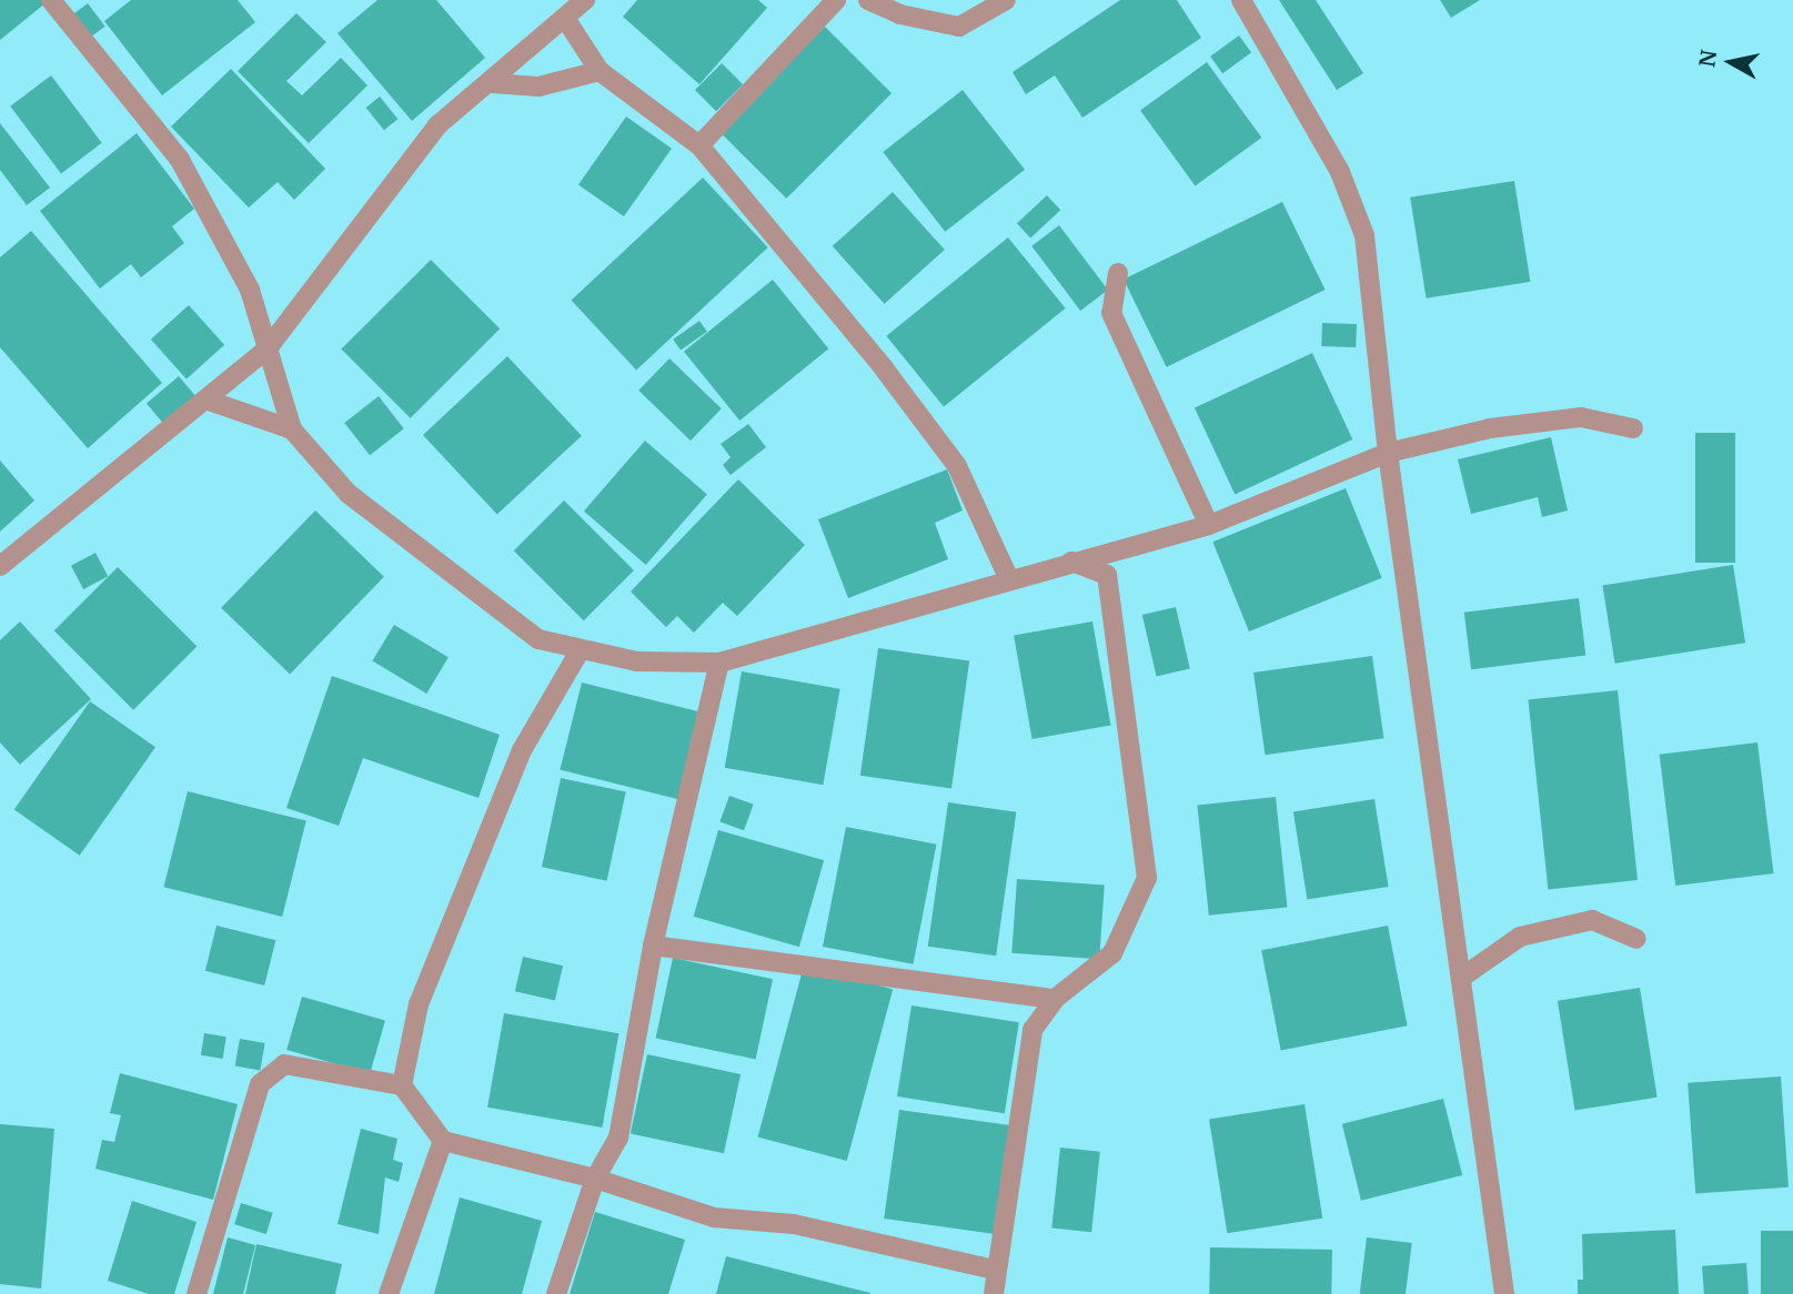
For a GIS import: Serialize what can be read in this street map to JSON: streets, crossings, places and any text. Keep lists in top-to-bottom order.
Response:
{
  "north": "left"
}
